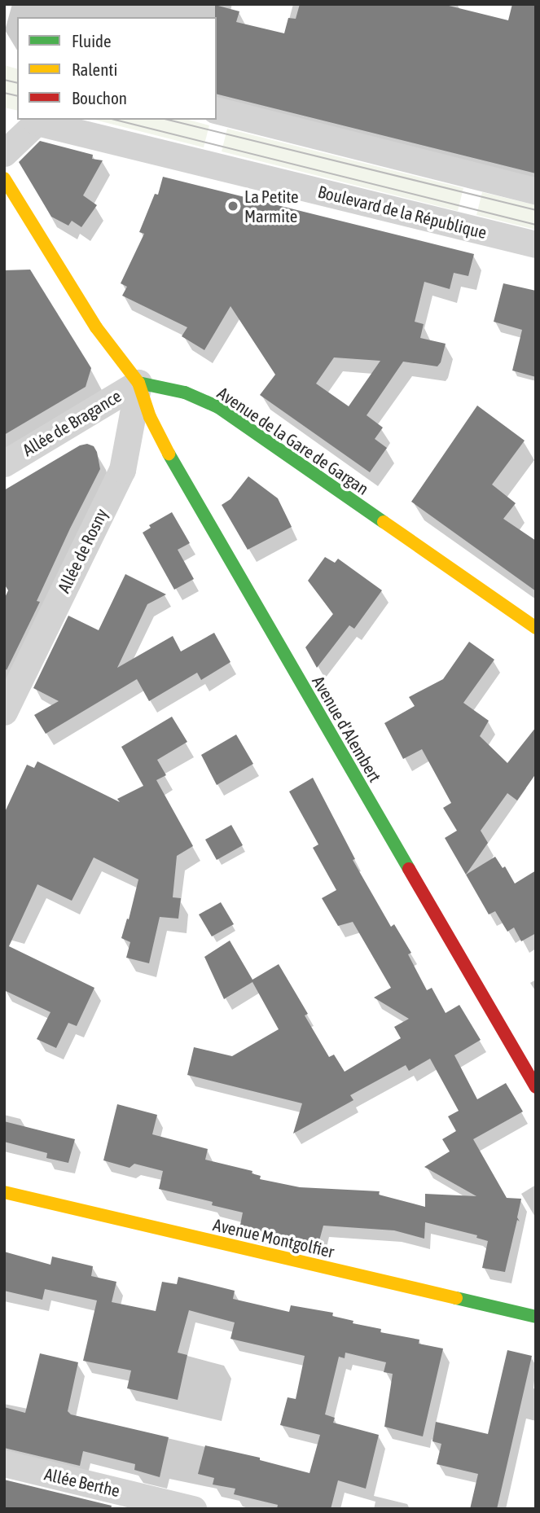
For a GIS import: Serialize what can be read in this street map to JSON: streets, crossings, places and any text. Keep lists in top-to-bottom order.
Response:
{
  "streets": {
    "street": [
      "Boulevard de la République",
      "Allée de Bragance",
      "Avenue de la Gare de Gargan",
      "Allée de Rosny",
      "Avenue d'Alembert",
      "Avenue Montgolfier",
      "Allée Berthe"
    ]
  },
  "crossings": [
    ["Allée de Bragance", "Avenue de la Gare de Gargan"],
    ["Allée de Bragance", "Allée de Rosny"],
    ["Allée de Bragance", "Avenue d'Alembert"],
    ["Avenue de la Gare de Gargan", "Allée de Rosny"],
    ["Avenue de la Gare de Gargan", "Avenue d'Alembert"],
    ["Allée de Rosny", "Avenue d'Alembert"]
  ],
  "places": ["La Petite Marmite"],
  "legend": ["Fluide", "Ralenti", "Bouchon"]
}
